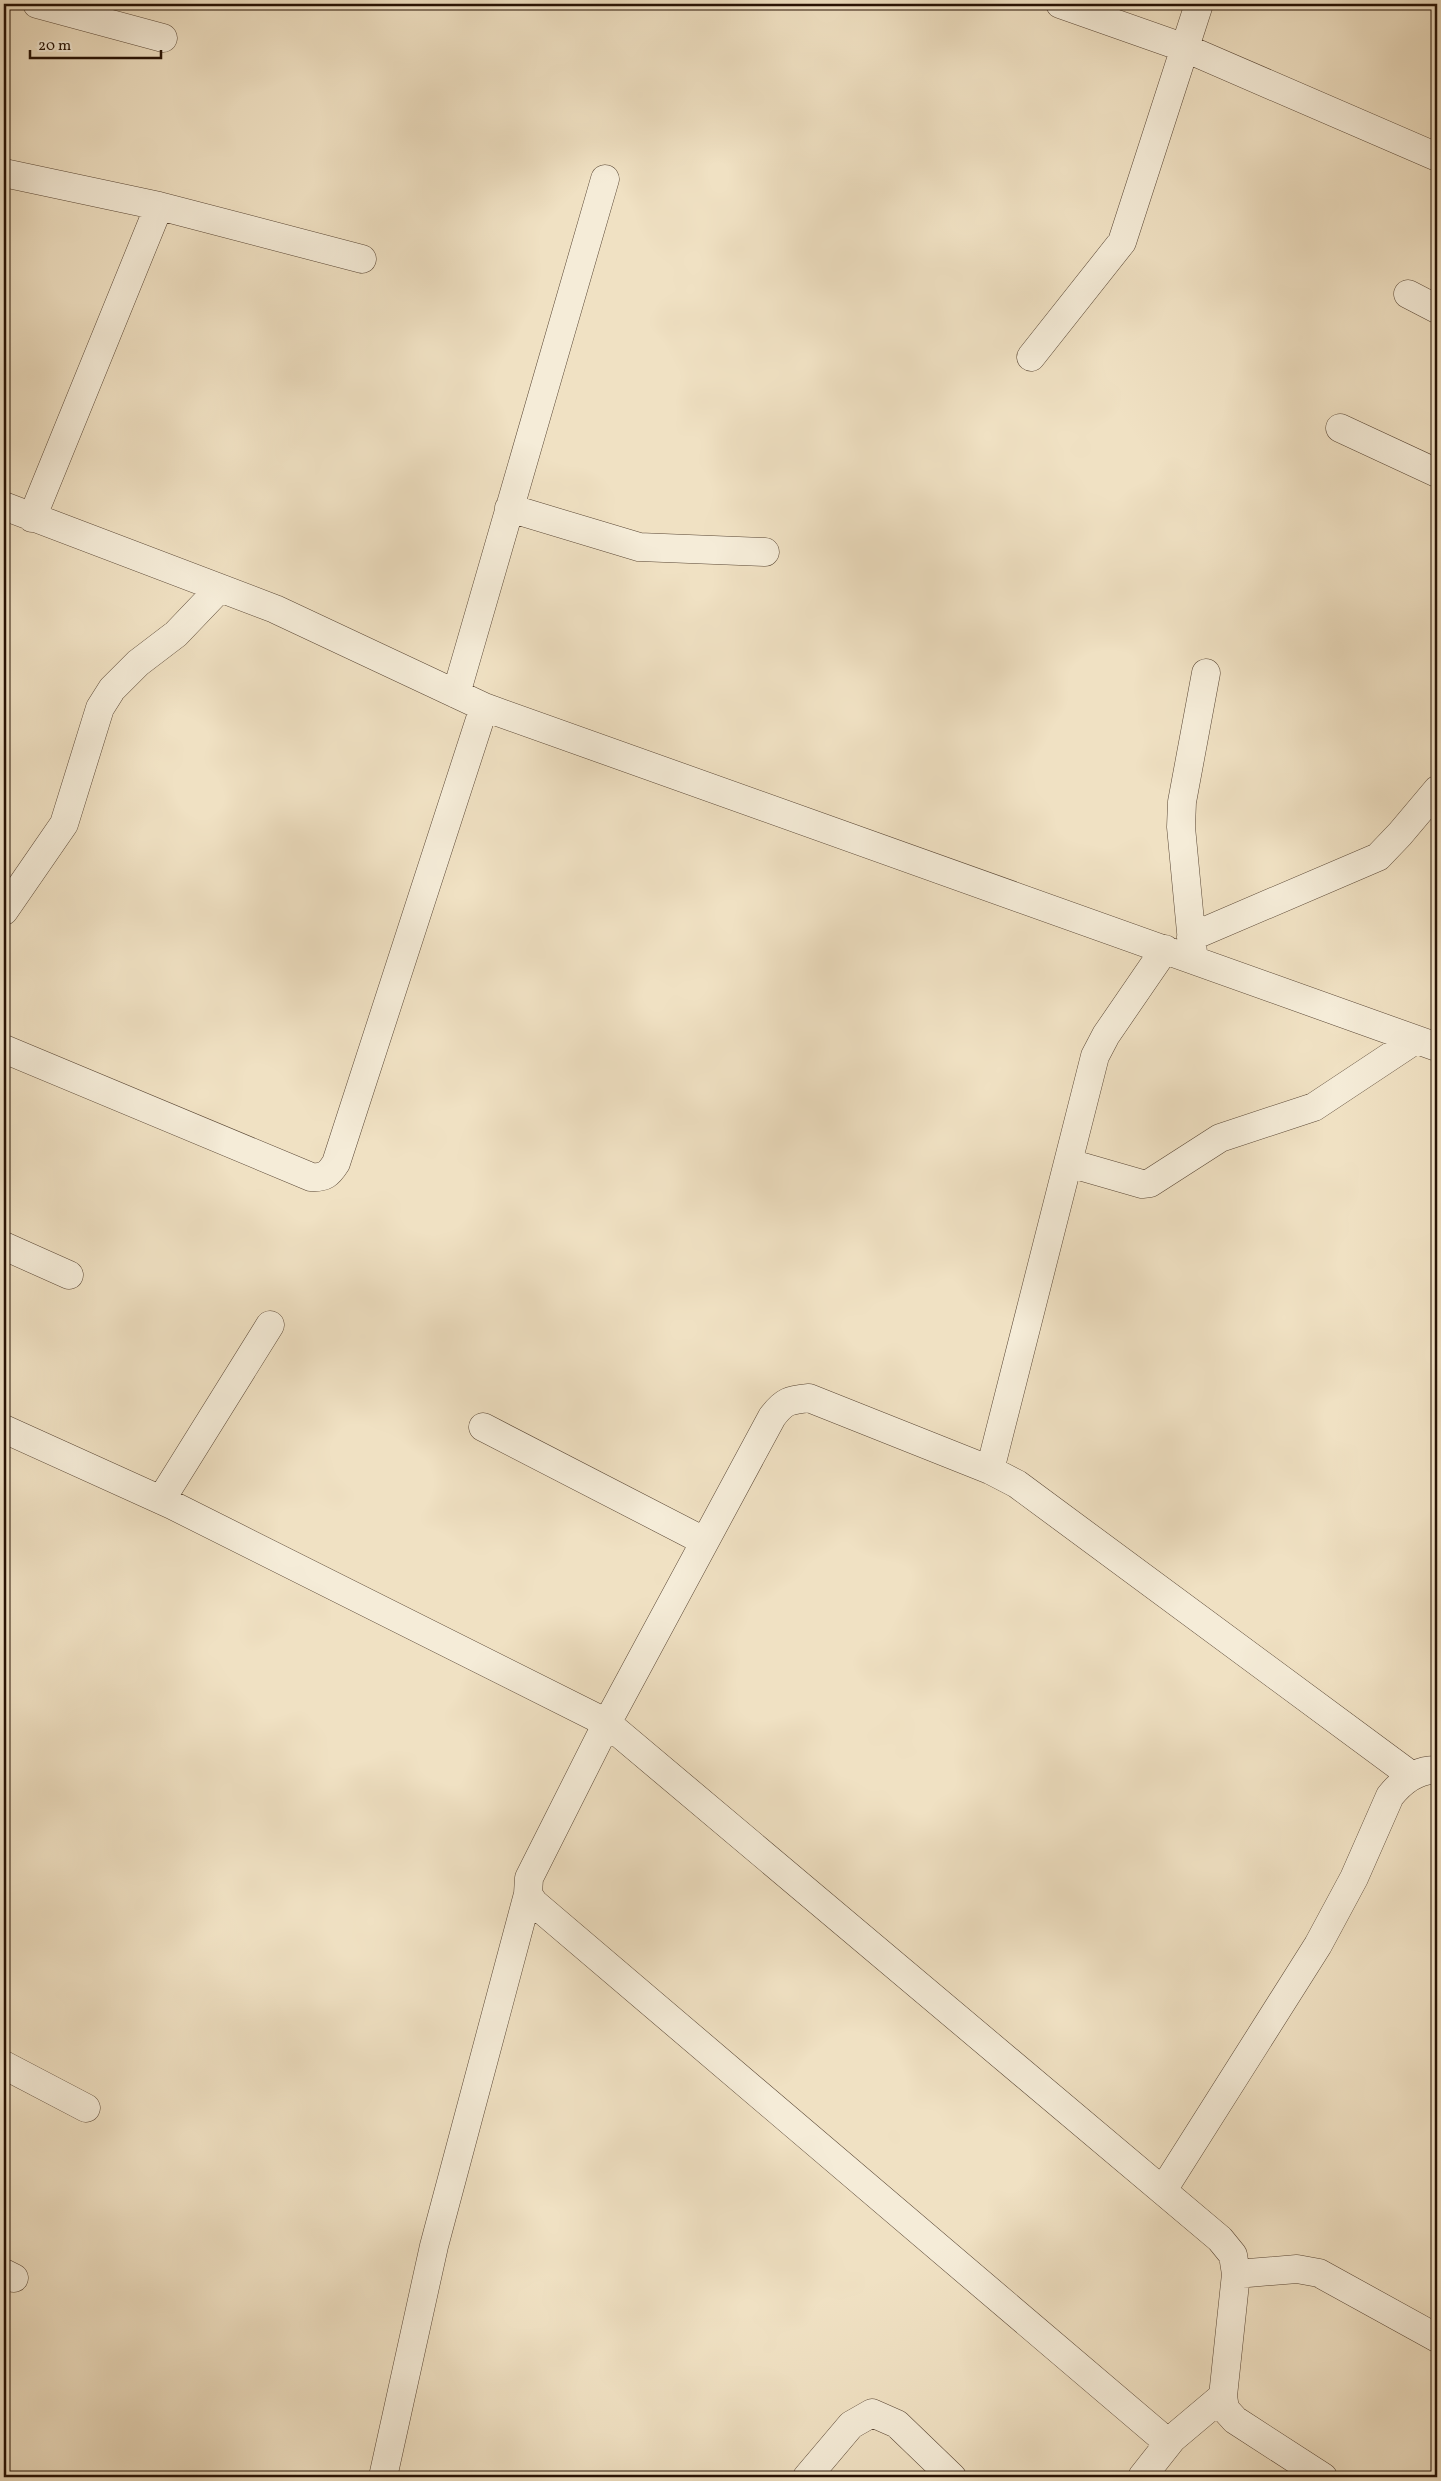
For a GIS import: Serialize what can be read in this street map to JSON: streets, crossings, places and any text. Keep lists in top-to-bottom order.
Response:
{
  "scale_bar": "20 m"
}
